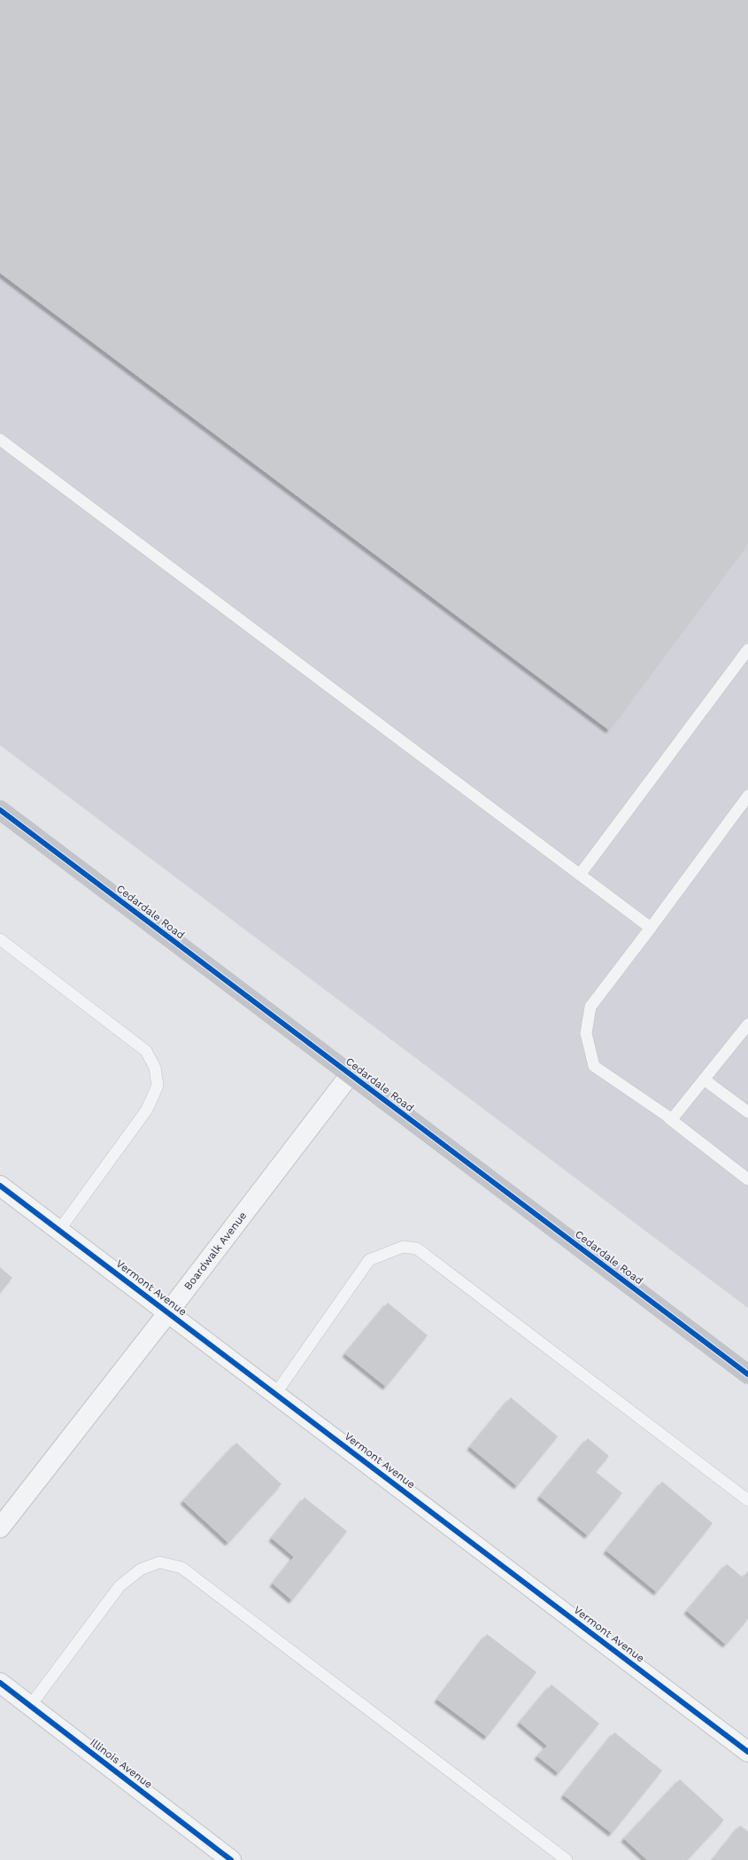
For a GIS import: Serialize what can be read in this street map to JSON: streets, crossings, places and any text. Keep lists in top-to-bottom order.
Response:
{
  "streets": {
    "street": [
      "Cedardale Road",
      "Boardwalk Avenue",
      "Vermont Avenue",
      "Illinois Avenue"
    ]
  },
  "crossings": [
    ["Cedardale Road", "Boardwalk Avenue"],
    ["Boardwalk Avenue", "Vermont Avenue"]
  ]
}
